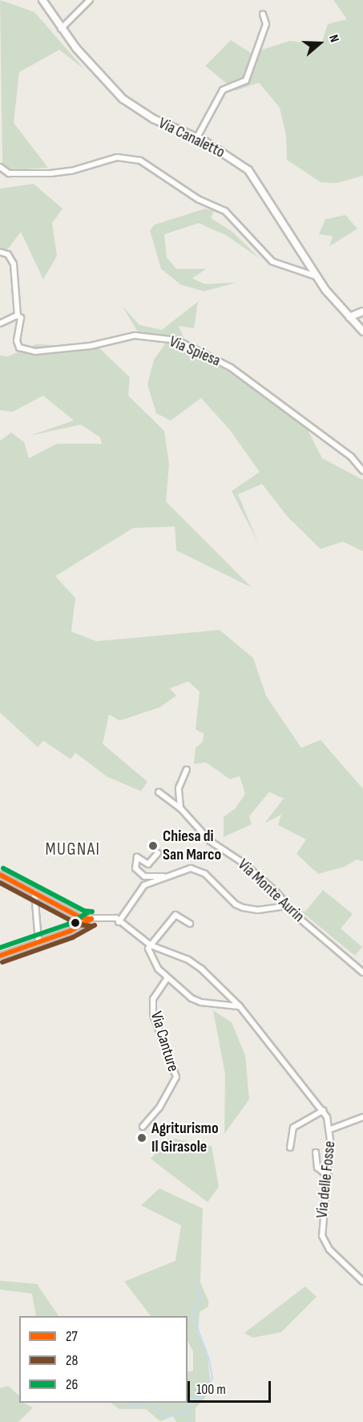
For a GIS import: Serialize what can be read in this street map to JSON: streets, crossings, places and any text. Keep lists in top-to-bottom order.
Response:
{
  "streets": {
    "street": [
      "Via Canaletto",
      "Via Spiesa",
      "Via Monte Aurin",
      "Via Canture",
      "Via delle Fosse"
    ]
  },
  "districts": ["MUGNAI"],
  "places": ["Chiesa di San Marco", "Agriturismo Il Girasole"],
  "lines": ["transit line 26", "transit line 27", "transit line 28"],
  "legend": ["27", "28", "26"],
  "scale_bar": "100 m",
  "north": "right"
}
